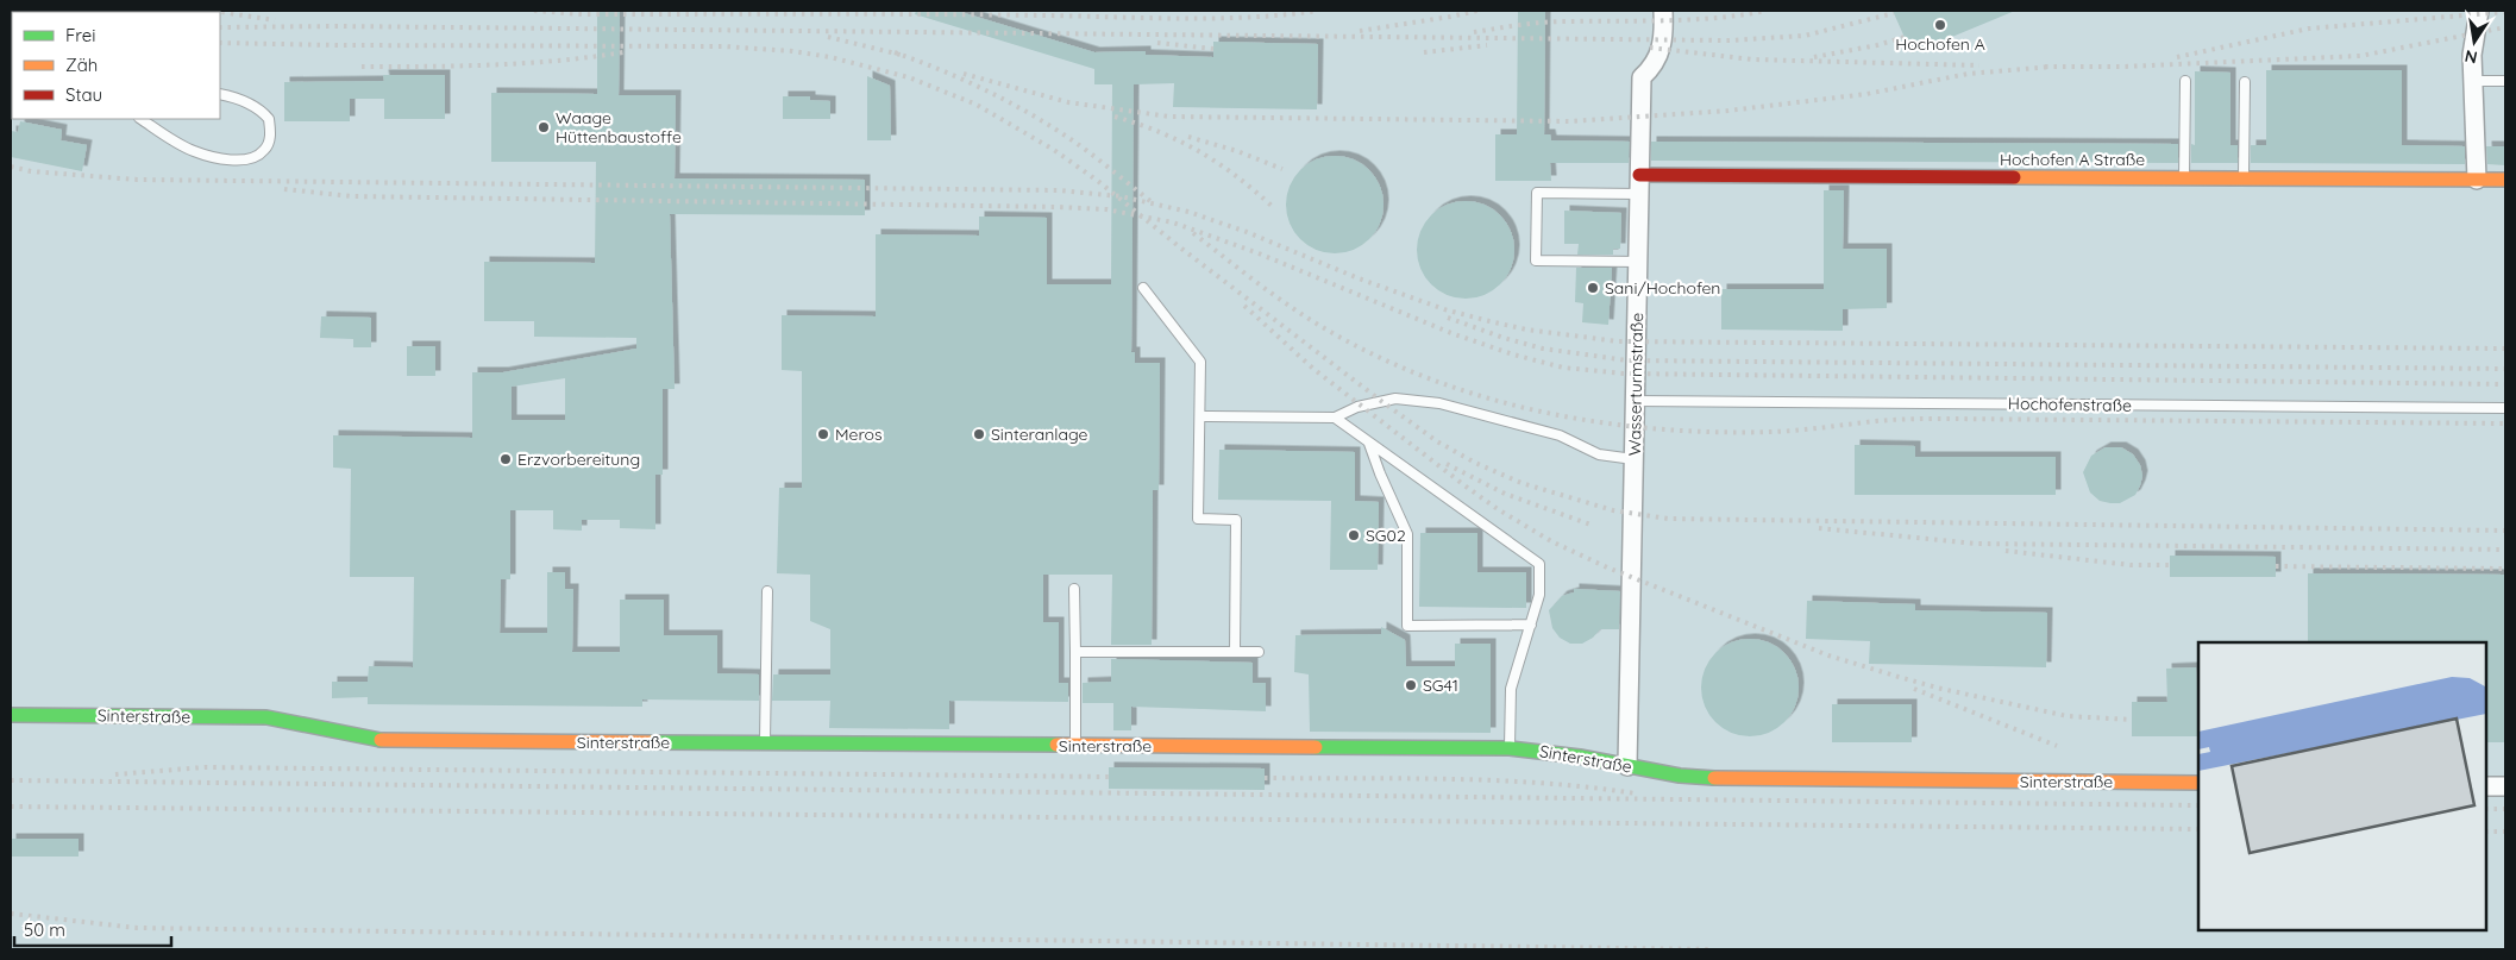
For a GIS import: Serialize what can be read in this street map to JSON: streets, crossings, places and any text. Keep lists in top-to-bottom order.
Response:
{
  "streets": {
    "street": ["Hochofen A Straße", "Wasserturmstraße", "Sinterstraße"],
    "lane": ["Hochofenstraße"]
  },
  "crossings": [
    ["Hochofen A Straße", "Wasserturmstraße"],
    ["Wasserturmstraße", "Hochofenstraße"],
    ["Wasserturmstraße", "Sinterstraße"]
  ],
  "places": [
    "Hochofen A",
    "Waage Hüttenbaustoffe",
    "Sani/Hochofen",
    "Meros",
    "Sinteranlage",
    "Erzvorbereitung",
    "SG02",
    "SG41"
  ],
  "legend": ["Frei", "Zäh", "Stau"],
  "scale_bar": "50 m",
  "north": "bottom"
}
